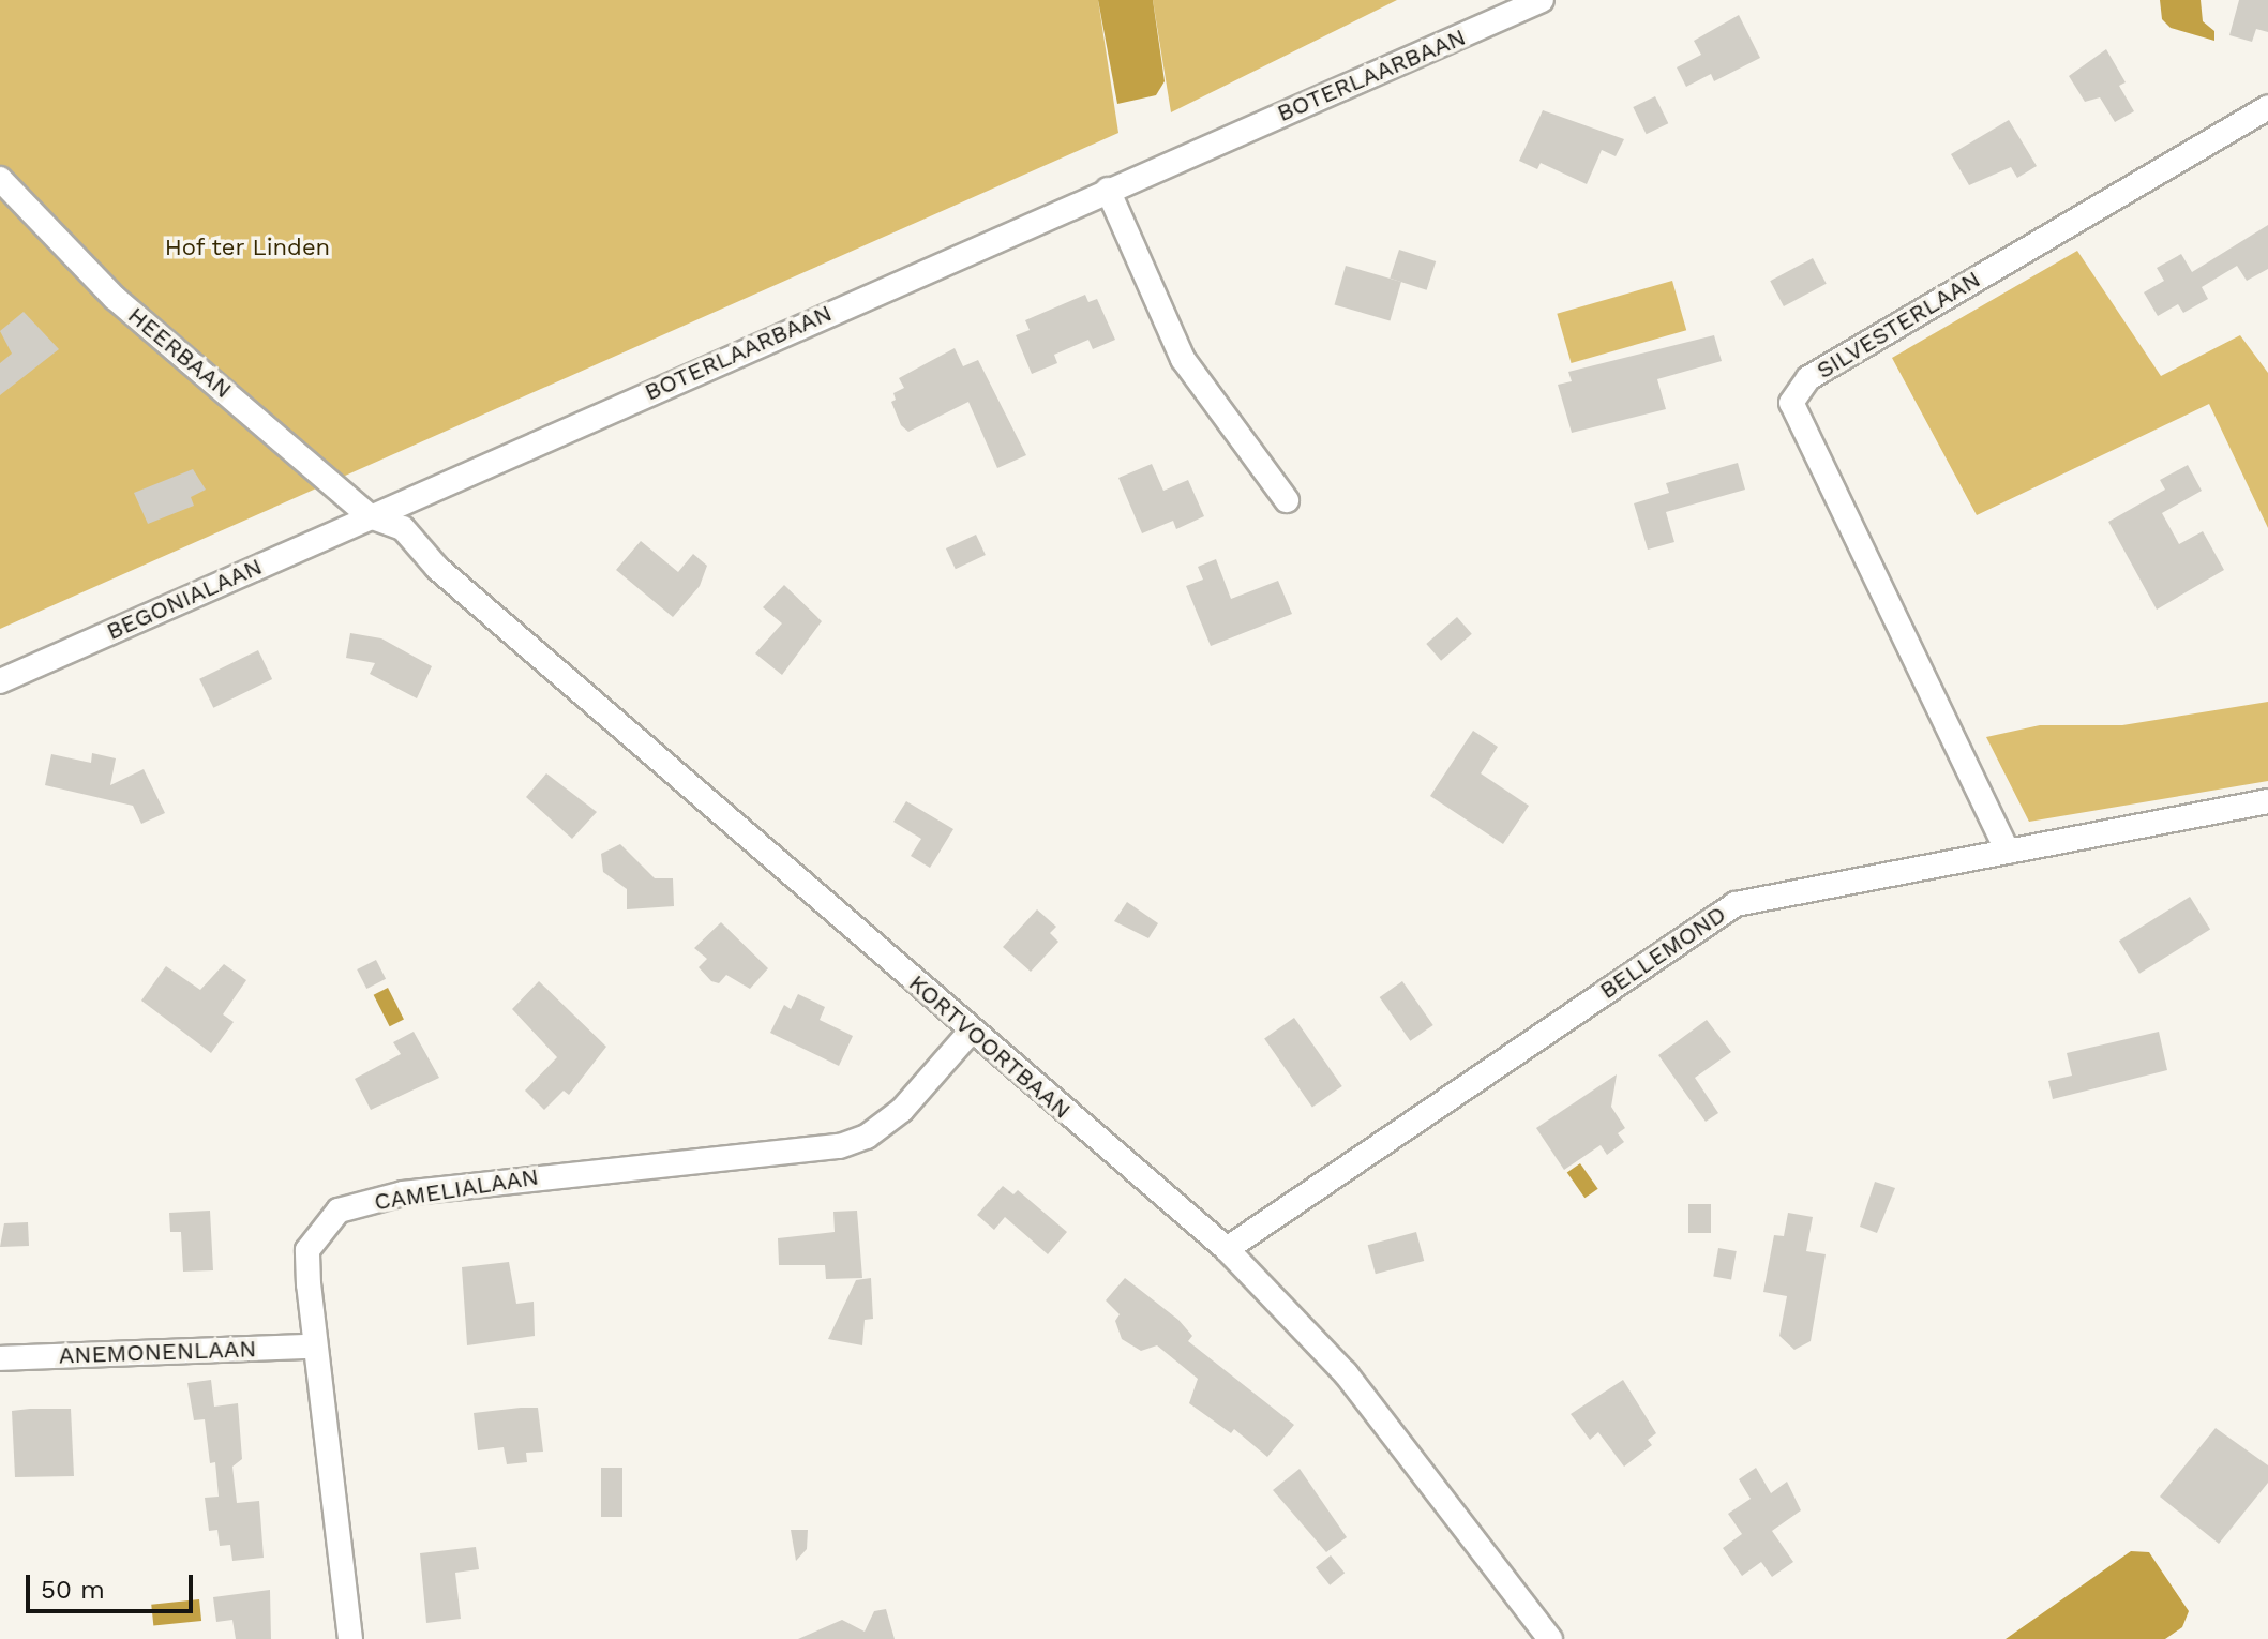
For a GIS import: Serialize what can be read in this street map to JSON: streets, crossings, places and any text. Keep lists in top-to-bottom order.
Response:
{
  "streets": {
    "street": [
      "BOTERLAARBAAN",
      "SILVESTERLAAN",
      "HEERBAAN",
      "BEGONIALAAN",
      "BELLEMOND",
      "KORTVOORTBAAN",
      "CAMELIALAAN",
      "ANEMONENLAAN"
    ]
  },
  "crossings": [
    ["BOTERLAARBAAN", "HEERBAAN"],
    ["BOTERLAARBAAN", "BEGONIALAAN"],
    ["BOTERLAARBAAN", "KORTVOORTBAAN"],
    ["SILVESTERLAAN", "BELLEMOND"],
    ["HEERBAAN", "BEGONIALAAN"],
    ["HEERBAAN", "KORTVOORTBAAN"],
    ["BEGONIALAAN", "KORTVOORTBAAN"],
    ["BELLEMOND", "KORTVOORTBAAN"],
    ["KORTVOORTBAAN", "CAMELIALAAN"],
    ["CAMELIALAAN", "ANEMONENLAAN"]
  ],
  "parks": ["Hof ter Linden"],
  "scale_bar": "50 m"
}
